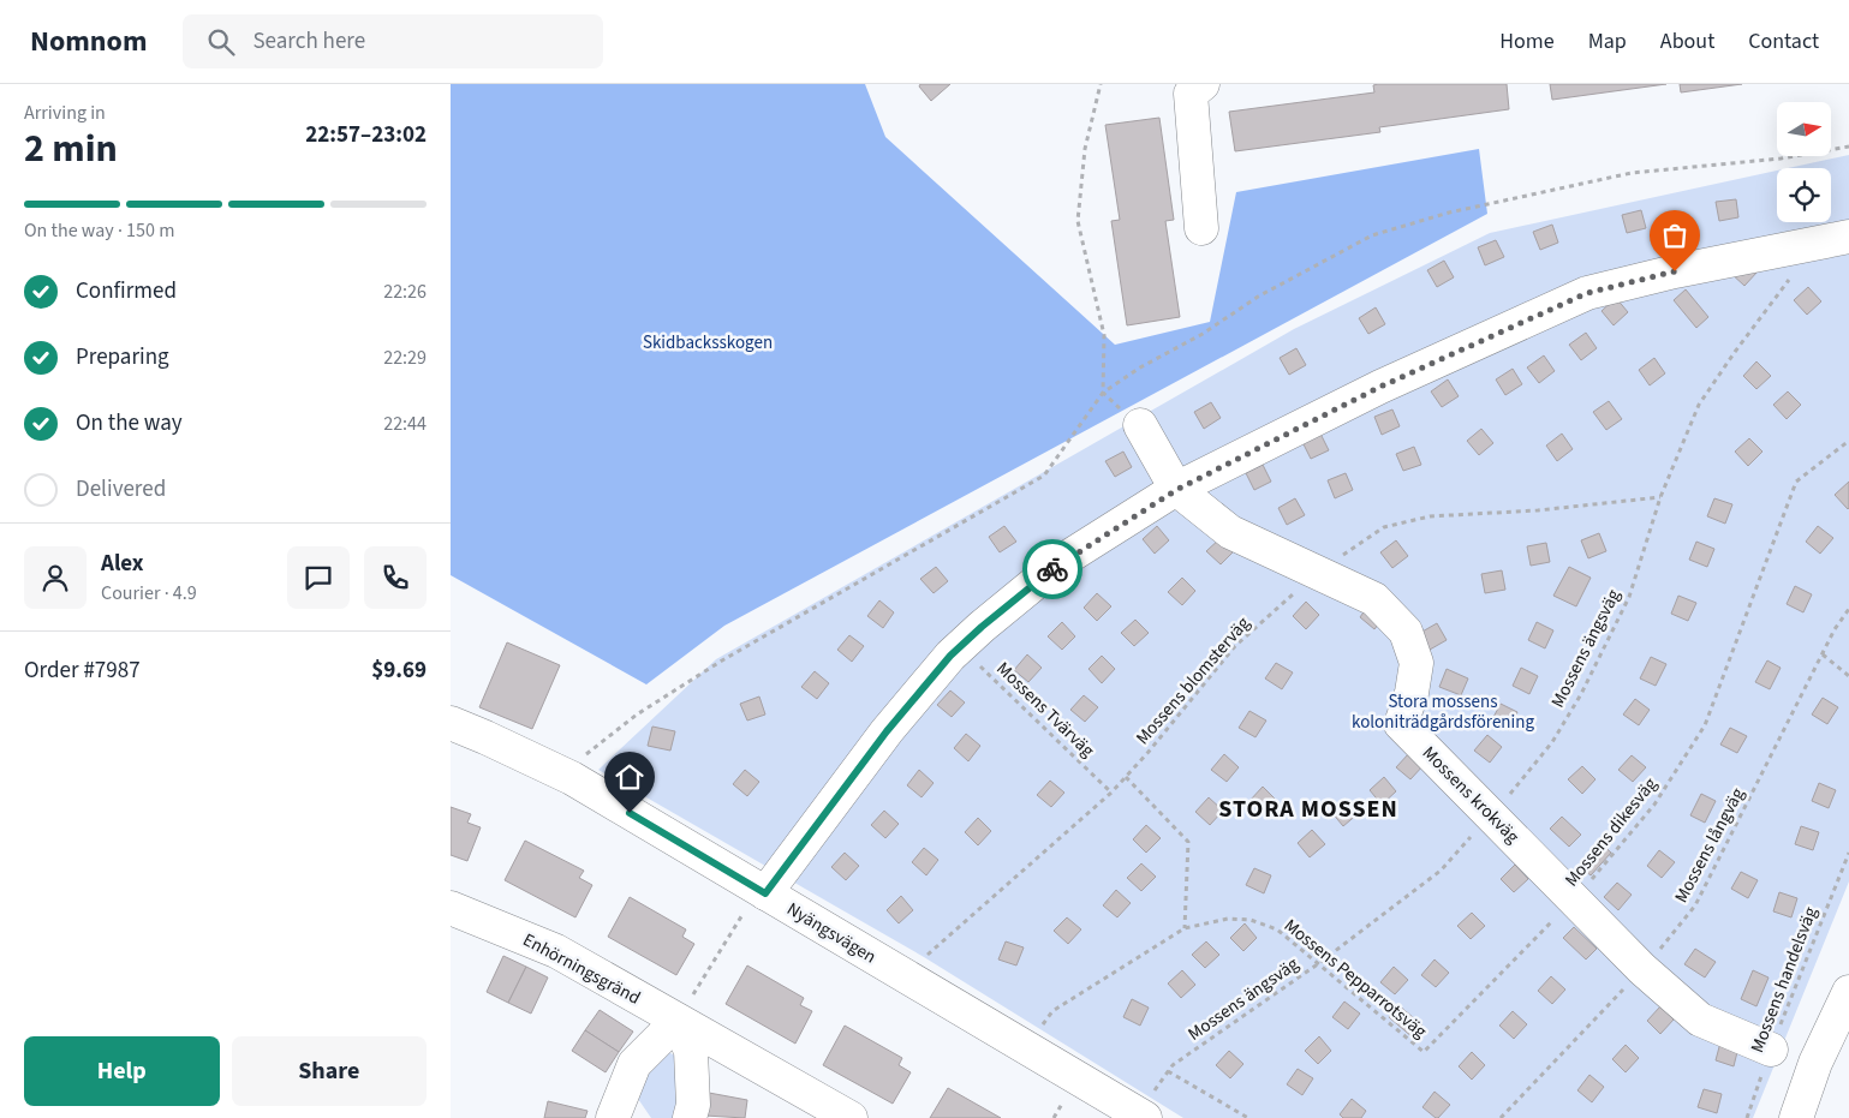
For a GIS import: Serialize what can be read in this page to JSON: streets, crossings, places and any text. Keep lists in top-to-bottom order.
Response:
{
  "streets": {
    "street": ["Mossens krokväg", "Nyängsvägen", "Enhörningsgränd"],
    "path": [
      "Mossens ängsväg",
      "Mossens blomsterväg",
      "Mossens Tvärväg",
      "Mossens dikesväg",
      "Mossens långväg",
      "Mossens Pepparrotsväg",
      "Mossens handelsväg"
    ]
  },
  "crossings": [
    ["Mossens ängsväg", "Mossens blomsterväg"],
    ["Mossens ängsväg", "Mossens krokväg"],
    ["Mossens ängsväg", "Nyängsvägen"],
    ["Mossens ängsväg", "Mossens Pepparrotsväg"],
    ["Mossens blomsterväg", "Mossens Tvärväg"],
    ["Mossens blomsterväg", "Mossens krokväg"],
    ["Mossens blomsterväg", "Nyängsvägen"],
    ["Mossens krokväg", "Mossens dikesväg"],
    ["Mossens krokväg", "Mossens långväg"],
    ["Mossens krokväg", "Mossens handelsväg"],
    ["Mossens dikesväg", "Mossens Pepparrotsväg"],
    ["Nyängsvägen", "Mossens Pepparrotsväg"]
  ],
  "districts": ["STORA MOSSEN"],
  "parks": ["Skidbacksskogen", "Stora mossens koloniträdgårdsförening"],
  "north": "right",
  "page": {
    "header": "Nomnom",
    "search": "Search here",
    "nav": [
      "Home",
      "Map",
      "About",
      "Contact"
    ],
    "heading": ["2 min", "Arriving in", "22:57–23:02"],
    "panel": [
      "Alex",
      "Courier · 4.9",
      "Order #7987",
      "$9.69"
    ],
    "bar": "On the way · 150 m",
    "list": [
      ["Confirmed", "22:26"],
      ["Preparing", "22:29"],
      ["On the way", "22:44"],
      "Delivered"
    ],
    "buttons": ["Help", "Share"]
  }
}
